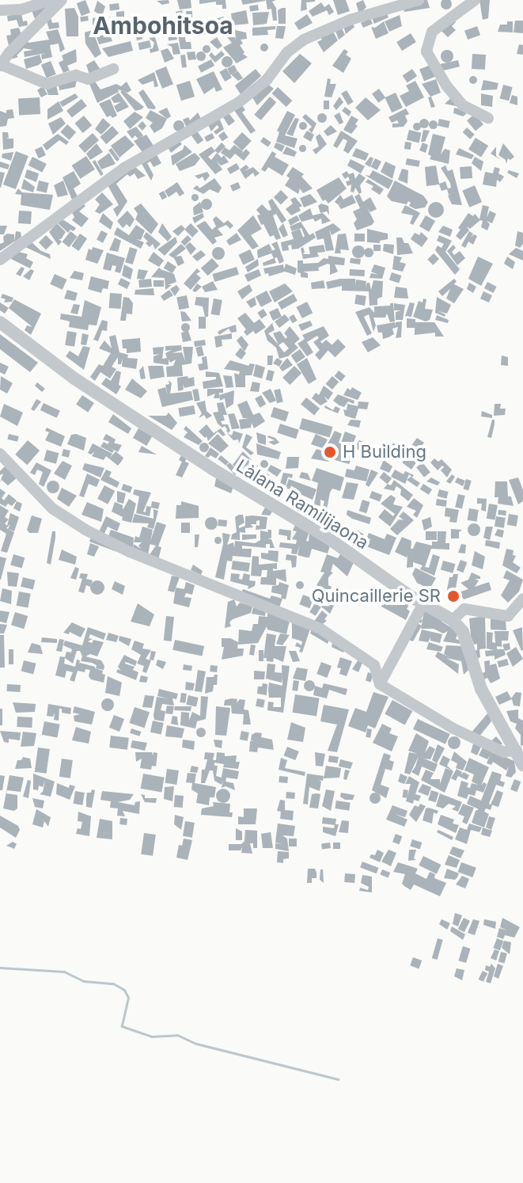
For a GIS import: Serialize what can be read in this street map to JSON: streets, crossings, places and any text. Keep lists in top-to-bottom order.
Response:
{
  "streets": {
    "street": ["Làlana Ramilijaona"]
  },
  "districts": ["Ambohitsoa"],
  "places": ["H Building", "Quincaillerie SR"]
}
